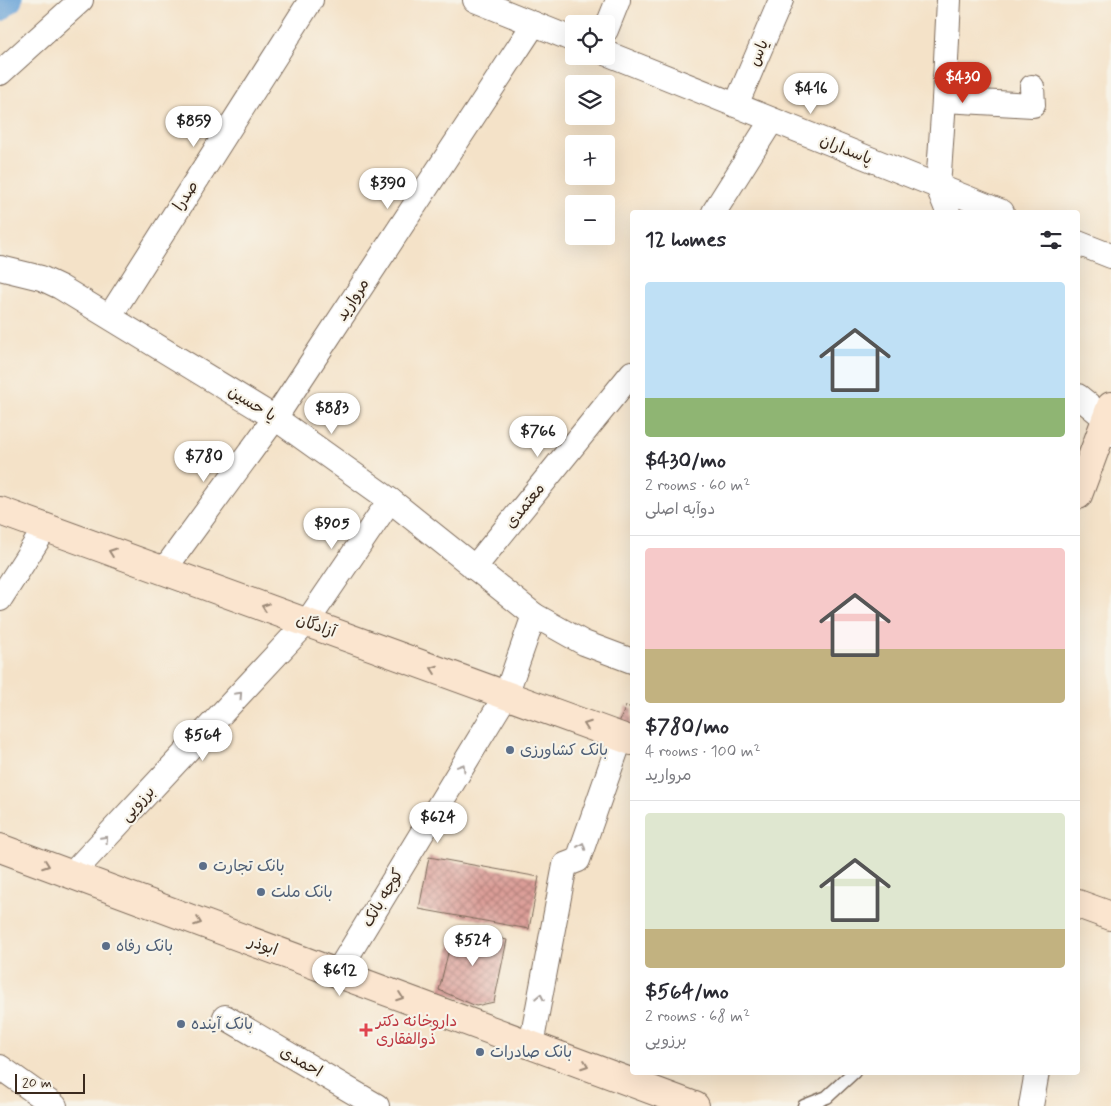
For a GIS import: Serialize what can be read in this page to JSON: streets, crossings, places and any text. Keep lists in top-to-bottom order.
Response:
{
  "streets": {
    "main road": ["آزادگان", "ابوذر"],
    "street": [
      "یاس",
      "پاسداران",
      "صدرا",
      "مروارید",
      "یا حسین",
      "معتمدی",
      "برزویی",
      "کوچه بانک",
      "احمدی"
    ]
  },
  "crossings": [
    ["یاس", "پاسداران"],
    ["صدرا", "یا حسین"],
    ["مروارید", "یا حسین"],
    ["مروارید", "آزادگان"],
    ["یا حسین", "معتمدی"],
    ["یا حسین", "برزویی"],
    ["آزادگان", "برزویی"],
    ["آزادگان", "کوچه بانک"],
    ["برزویی", "ابوذر"],
    ["کوچه بانک", "ابوذر"]
  ],
  "one_way": ["آزادگان", "برزویی", "ابوذر"],
  "places": {
    "other": [
      "بانک کشاورزی",
      "بانک تجارت",
      "بانک ملت",
      "بانک رفاه",
      "بانک آینده",
      "بانک صادرات"
    ],
    "health": ["داروخانه دکتر ذوالفقاری"]
  },
  "scale_bar": "20 m",
  "page": {
    "map_buttons": ["+", "−"],
    "price": [
      "$430",
      "$416",
      "$859",
      "$390",
      "$883",
      "$766",
      "$780",
      "$905",
      "$564",
      "$624",
      "$524",
      "$612"
    ],
    "heading": "12 homes",
    "list": [
      {
        "name": "$430/mo",
        "note": "2 rooms · 60 m² · دوآبه اصلی"
      },
      {
        "name": "$780/mo",
        "note": "4 rooms · 100 m² · مروارید"
      },
      {
        "name": "$564/mo",
        "note": "2 rooms · 68 m² · برزویی"
      }
    ],
    "scale": "20 m"
  }
}
